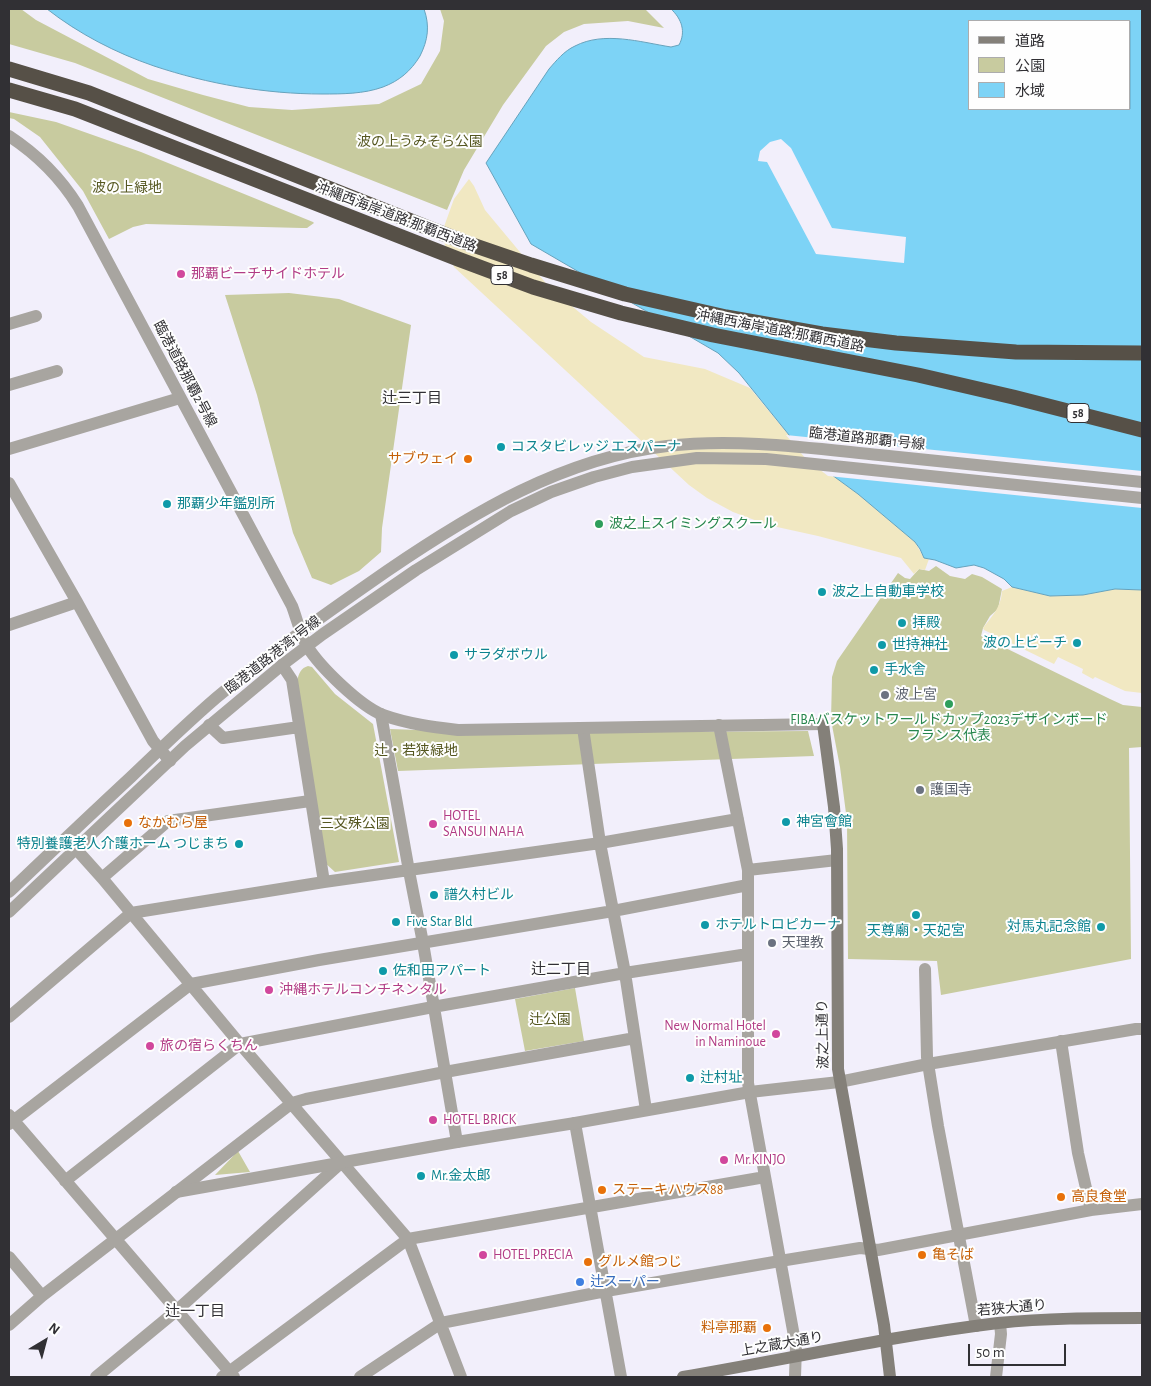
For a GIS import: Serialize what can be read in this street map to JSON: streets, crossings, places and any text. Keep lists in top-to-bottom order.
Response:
{
  "streets": {
    "highway": ["沖縄西海岸道路;那覇西道路", "58"],
    "main road": ["波之上通り", "若狭大通り", "上之蔵大通り"],
    "street": ["臨港道路那覇2号線", "臨港道路那覇1号線", "臨港道路港湾1号線"]
  },
  "crossings": [
    ["臨港道路那覇2号線", "臨港道路港湾1号線"],
    ["臨港道路那覇2号線", "波之上通り"],
    ["臨港道路那覇1号線", "臨港道路港湾1号線"],
    ["波之上通り", "若狭大通り"],
    ["波之上通り", "上之蔵大通り"],
    ["若狭大通り", "上之蔵大通り"]
  ],
  "districts": ["辻三丁目", "辻二丁目", "辻一丁目"],
  "parks": [
    "波の上うみそら公園",
    "波の上緑地",
    "辻・若狭緑地",
    "三文殊公園",
    "辻公園"
  ],
  "places": [
    "那覇ビーチサイドホテル",
    "コスタビレッジ エスパーナ",
    "サブウェイ",
    "那覇少年鑑別所",
    "波之上スイミングスクール",
    "波之上自動車学校",
    "拝殿",
    "波の上ビーチ",
    "世持神社",
    "サラダボウル",
    "手水舎",
    "波上宮",
    "FIBAバスケットワールドカップ2023デザインボード フランス代表",
    "護国寺",
    "神宮會館",
    "なかむら屋",
    "HOTEL SANSUI NAHA",
    "特別養護老人介護ホーム つじまち",
    "譜久村ビル",
    "天尊廟・天妃宮",
    "Five Star Bld",
    "ホテルトロピカーナ",
    "対馬丸記念館",
    "天理教",
    "佐和田アパート",
    "沖縄ホテルコンチネンタル",
    "New Normal Hotel in Naminoue",
    "旅の宿らくちん",
    "辻村址",
    "HOTEL BRICK",
    "Mr.KINJO",
    "Mr.金太郎",
    "ステーキハウス88",
    "高良食堂",
    "HOTEL PRECIA",
    "亀そば",
    "グルメ館つじ",
    "辻スーパー",
    "料亭那覇"
  ],
  "legend": ["道路", "公園", "水域"],
  "scale_bar": "50 m",
  "north": "top right"
}
